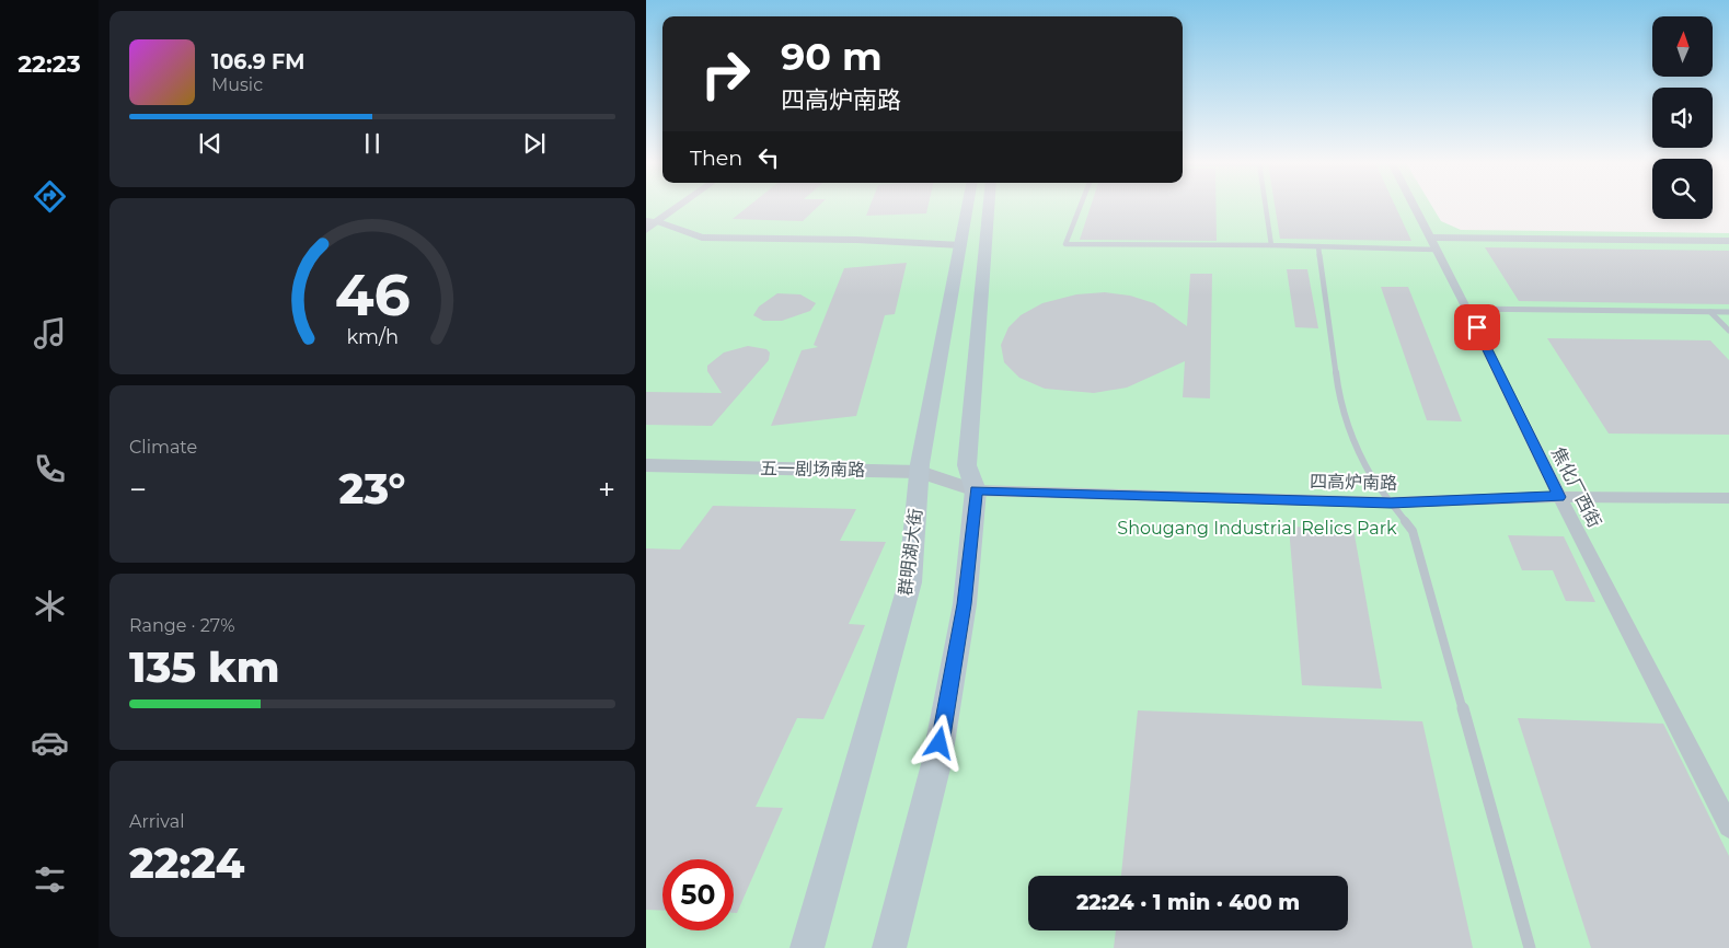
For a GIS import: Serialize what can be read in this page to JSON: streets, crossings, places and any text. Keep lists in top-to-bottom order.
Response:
{
  "streets": {
    "main road": ["群明湖大街"],
    "street": ["五一剧场南路", "四高炉南路", "焦化厂西街"]
  },
  "crossings": [
    ["五一剧场南路", "四高炉南路"],
    ["五一剧场南路", "群明湖大街"],
    ["四高炉南路", "焦化厂西街"]
  ],
  "parks": ["Shougang Industrial Relics Park"],
  "north": "top",
  "page": {
    "tabs": "22:23",
    "turn": ["90 m", "四高炉南路"],
    "song": ["106.9 FM", "Music"],
    "then": "Then",
    "tile": [
      "Climate",
      ["Range · 27%", "135 km"],
      ["Arrival", "22:24"]
    ],
    "heat": ["−", "23°", "+"],
    "limit": "50",
    "trip": "22:24 · 1 min · 400 m",
    "gauge": ["46", "km/h"]
  }
}
